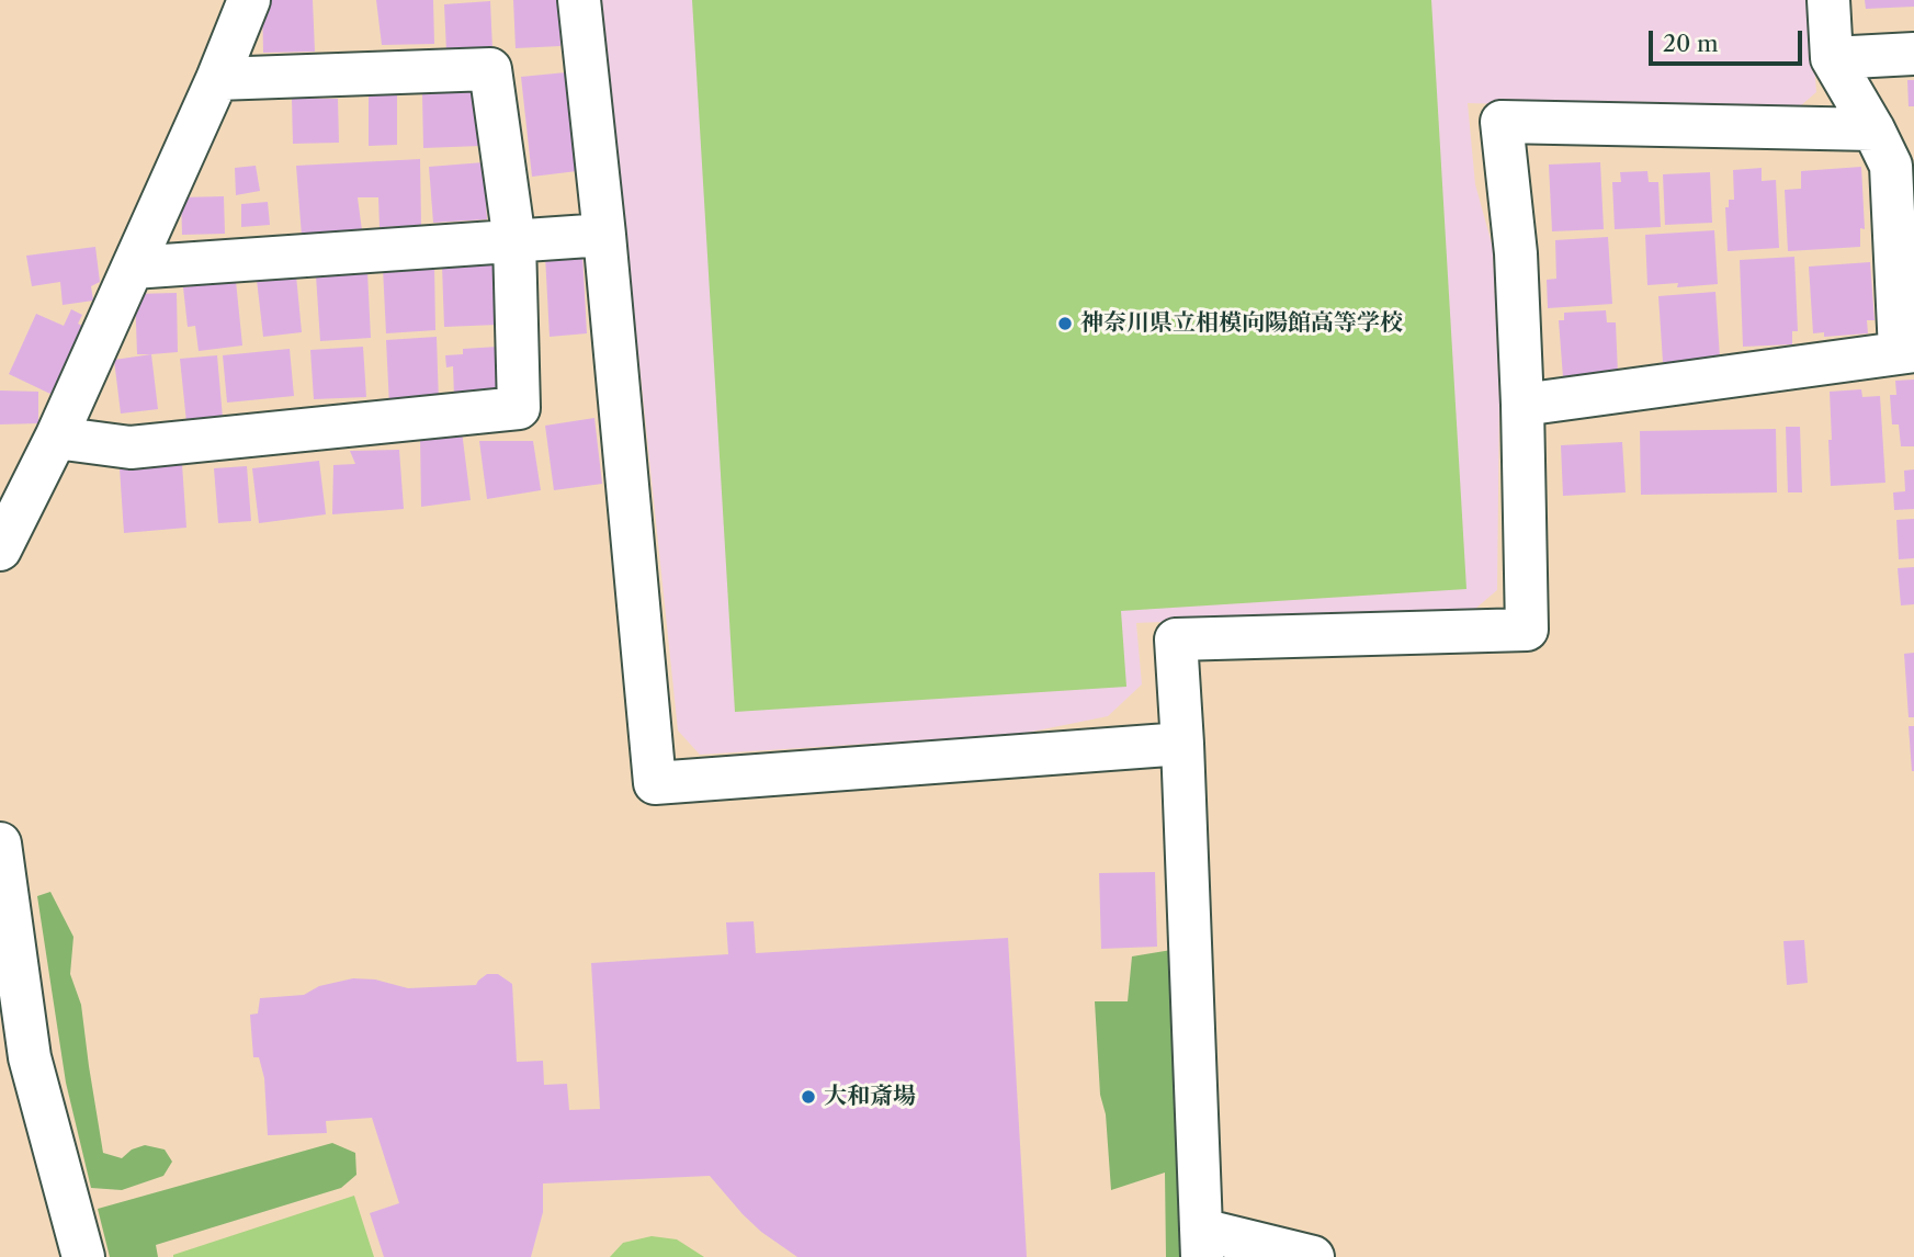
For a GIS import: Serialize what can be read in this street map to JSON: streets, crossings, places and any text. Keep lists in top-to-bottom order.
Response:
{
  "places": ["神奈川県立相模向陽館高等学校", "大和斎場"],
  "scale_bar": "20 m"
}
